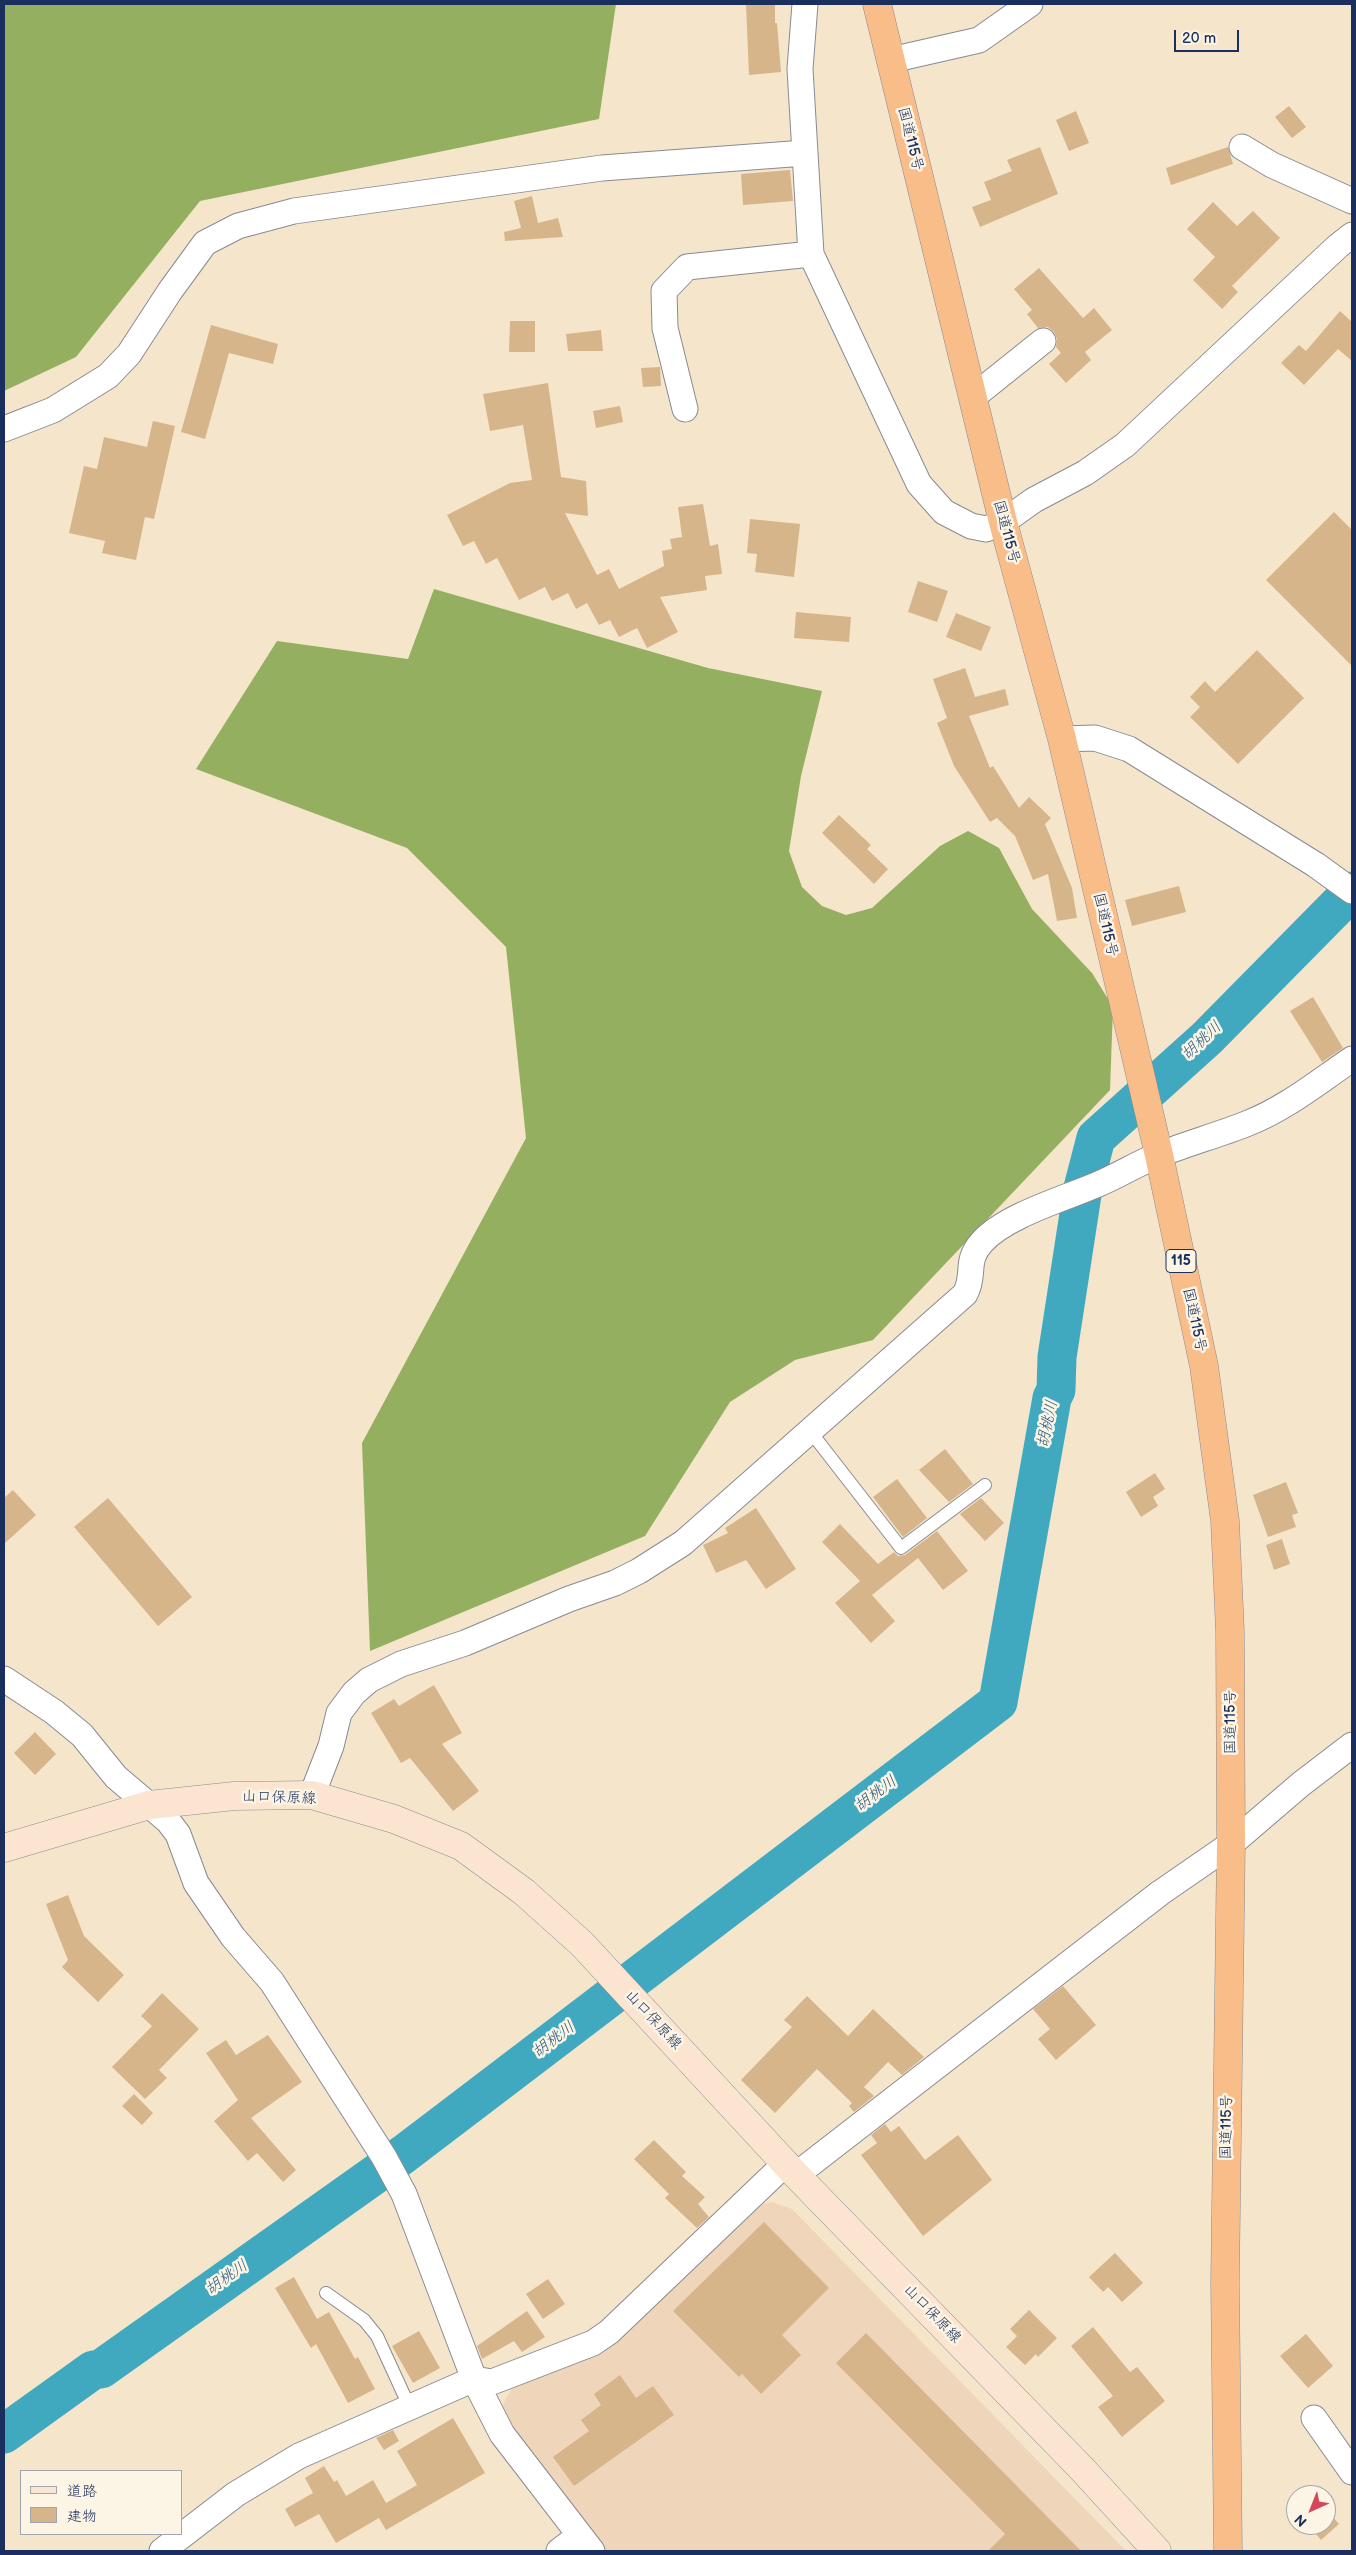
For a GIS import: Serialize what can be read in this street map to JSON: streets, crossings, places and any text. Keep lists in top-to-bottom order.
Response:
{
  "streets": {
    "highway": ["国道115号", "115"],
    "main road": ["山口保原線"]
  },
  "water": ["胡桃川"],
  "legend": ["道路", "建物"],
  "scale_bar": "20 m",
  "north": "bottom left"
}
